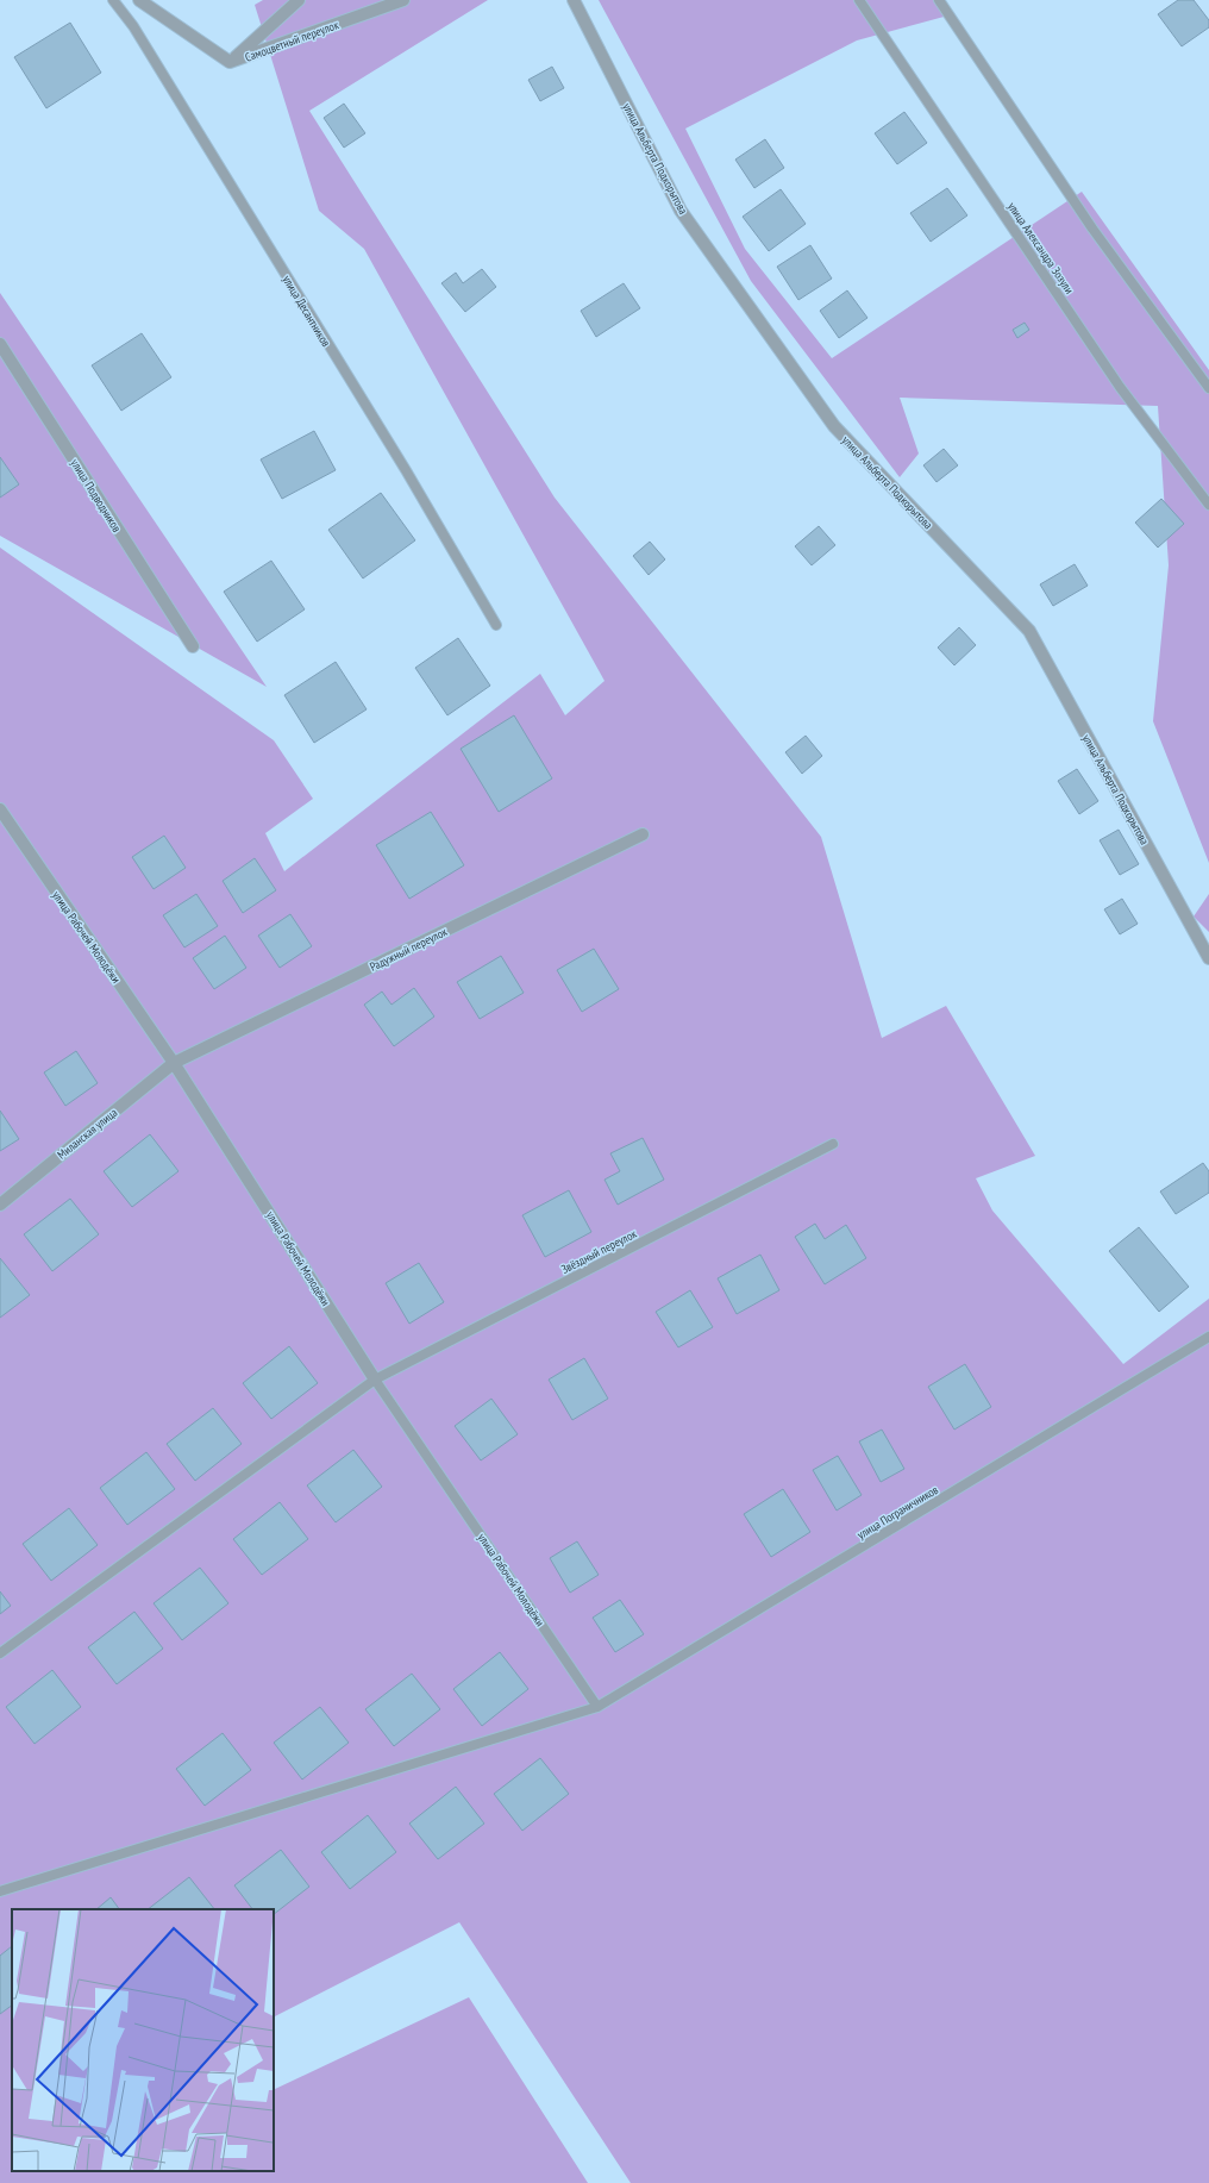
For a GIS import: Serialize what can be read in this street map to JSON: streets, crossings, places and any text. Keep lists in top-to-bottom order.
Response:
{
  "streets": {
    "street": [
      "Самоцветный переулок",
      "улица Альберта Подкорытова",
      "улица Подводников",
      "улица Рабочей Молодёжи",
      "Радужный переулок",
      "Миланская улица"
    ],
    "lane": [
      "улица Александра Зозули",
      "улица Десантников",
      "Звёздный переулок",
      "улица Пограничников"
    ]
  },
  "crossings": [
    ["улица Рабочей Молодёжи", "Радужный переулок"],
    ["улица Рабочей Молодёжи", "Миланская улица"],
    ["улица Рабочей Молодёжи", "Звёздный переулок"],
    ["улица Рабочей Молодёжи", "улица Пограничников"],
    ["Радужный переулок", "Миланская улица"]
  ]
}
